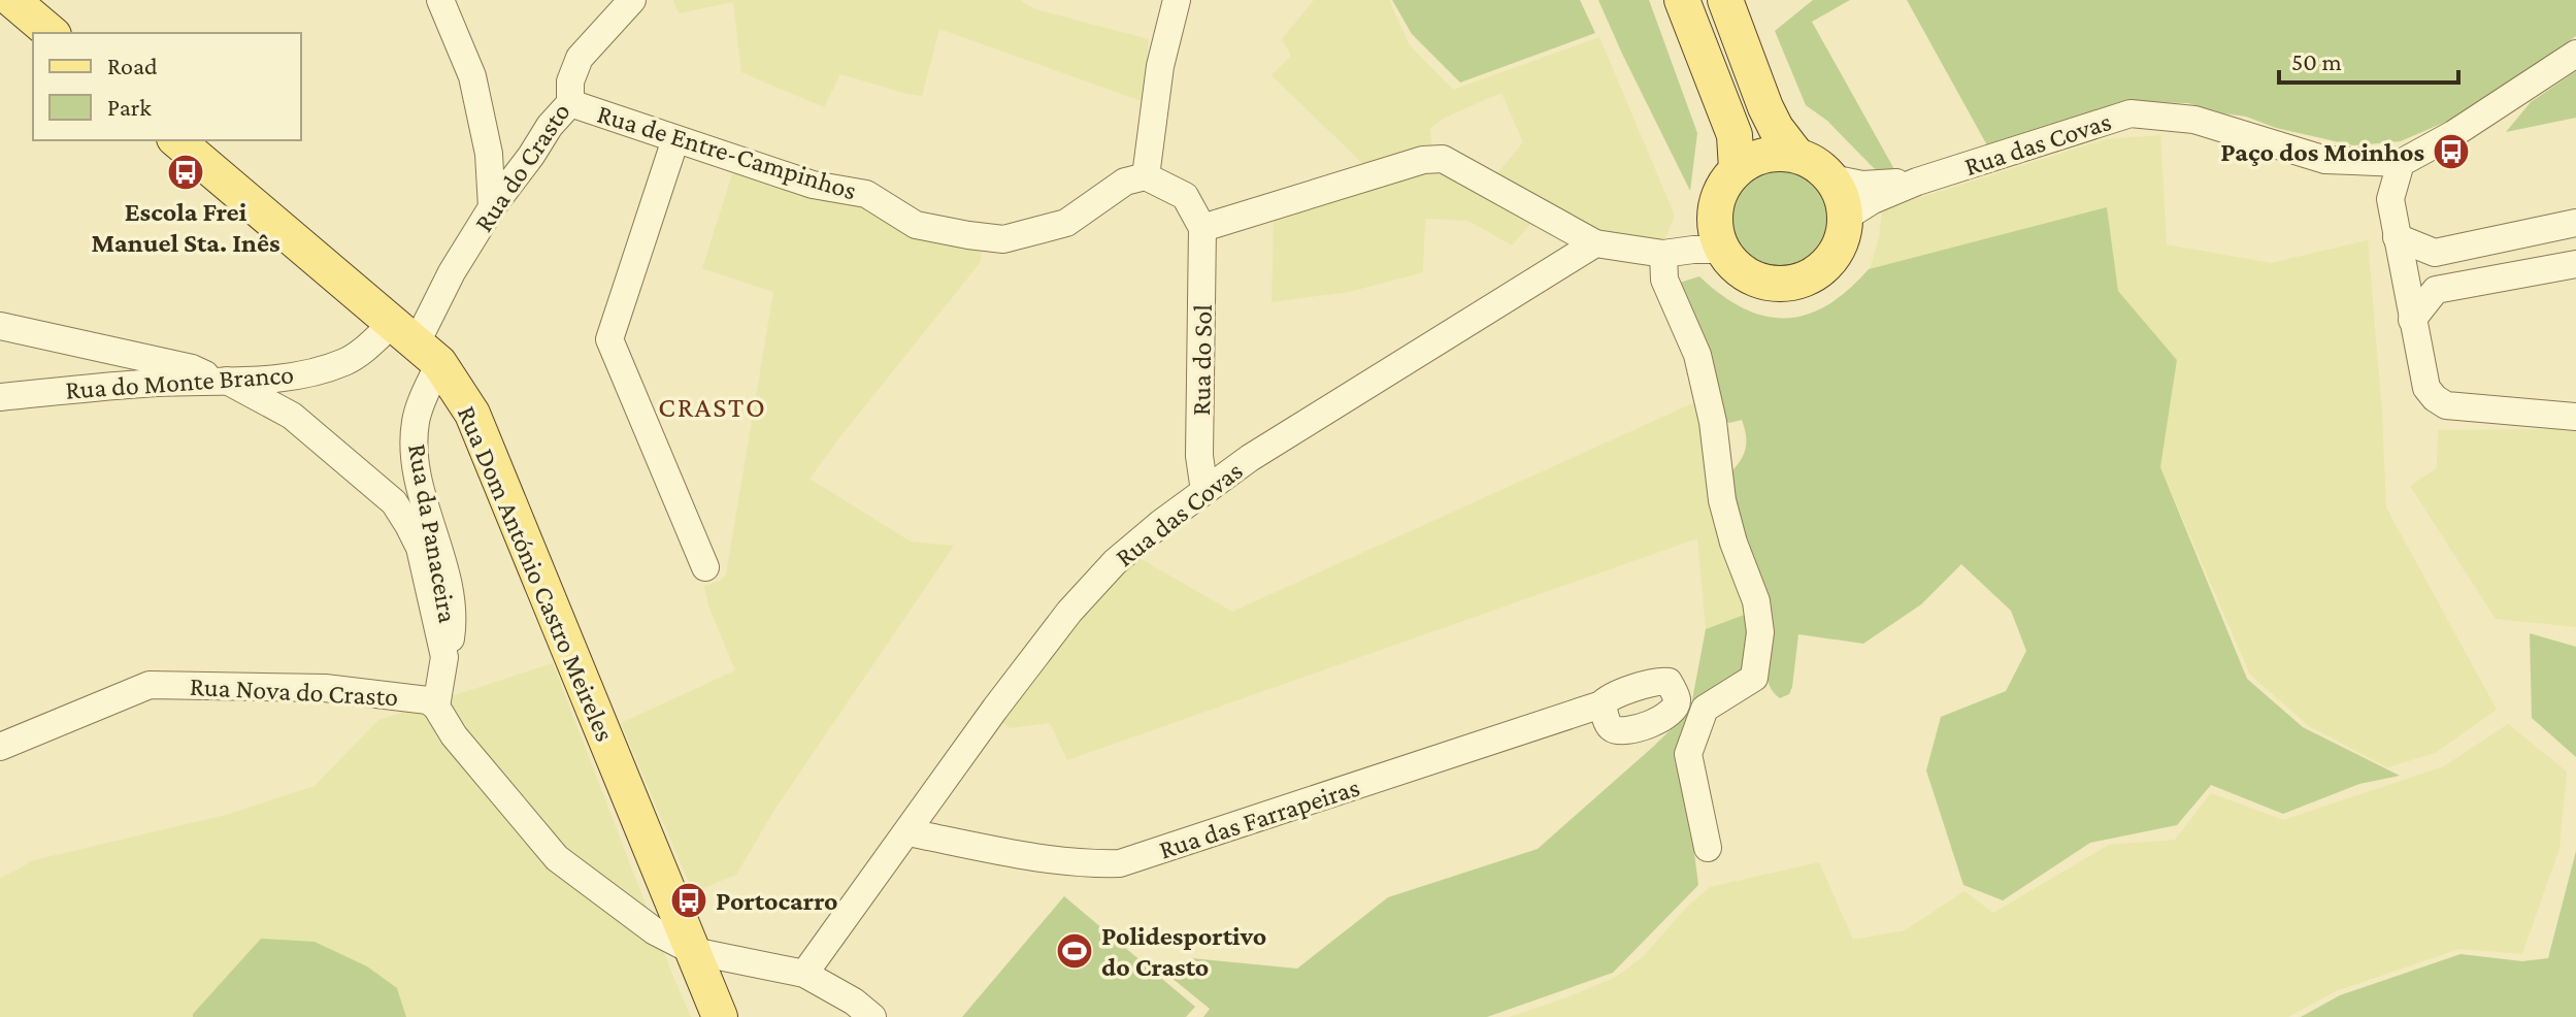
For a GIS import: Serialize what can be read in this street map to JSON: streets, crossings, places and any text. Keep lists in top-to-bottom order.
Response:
{
  "streets": {
    "main road": ["Rua Dom António Castro Meireles"],
    "street": [
      "Rua das Covas",
      "Rua de Entre-Campinhos",
      "Rua do Crasto",
      "Rua do Sol",
      "Rua do Monte Branco",
      "Rua da Panaceira",
      "Rua Nova do Crasto",
      "Rua das Farrapeiras"
    ]
  },
  "crossings": [
    ["Rua das Covas", "Rua do Sol"],
    ["Rua das Covas", "Rua Nova do Crasto"],
    ["Rua das Covas", "Rua das Farrapeiras"],
    ["Rua de Entre-Campinhos", "Rua do Crasto"],
    ["Rua do Crasto", "Rua do Monte Branco"],
    ["Rua do Crasto", "Rua da Panaceira"],
    ["Rua do Crasto", "Rua Dom António Castro Meireles"],
    ["Rua do Monte Branco", "Rua da Panaceira"],
    ["Rua do Monte Branco", "Rua Dom António Castro Meireles"],
    ["Rua da Panaceira", "Rua Dom António Castro Meireles"],
    ["Rua da Panaceira", "Rua Nova do Crasto"],
    ["Rua Dom António Castro Meireles", "Rua Nova do Crasto"]
  ],
  "districts": ["CRASTO"],
  "places": {
    "bus stop": ["Paço dos Moinhos", "Escola Frei Manuel Sta. Inês", "Portocarro"],
    "sports": ["Polidesportivo do Crasto"]
  },
  "legend": ["Road", "Park"],
  "scale_bar": "50 m"
}
